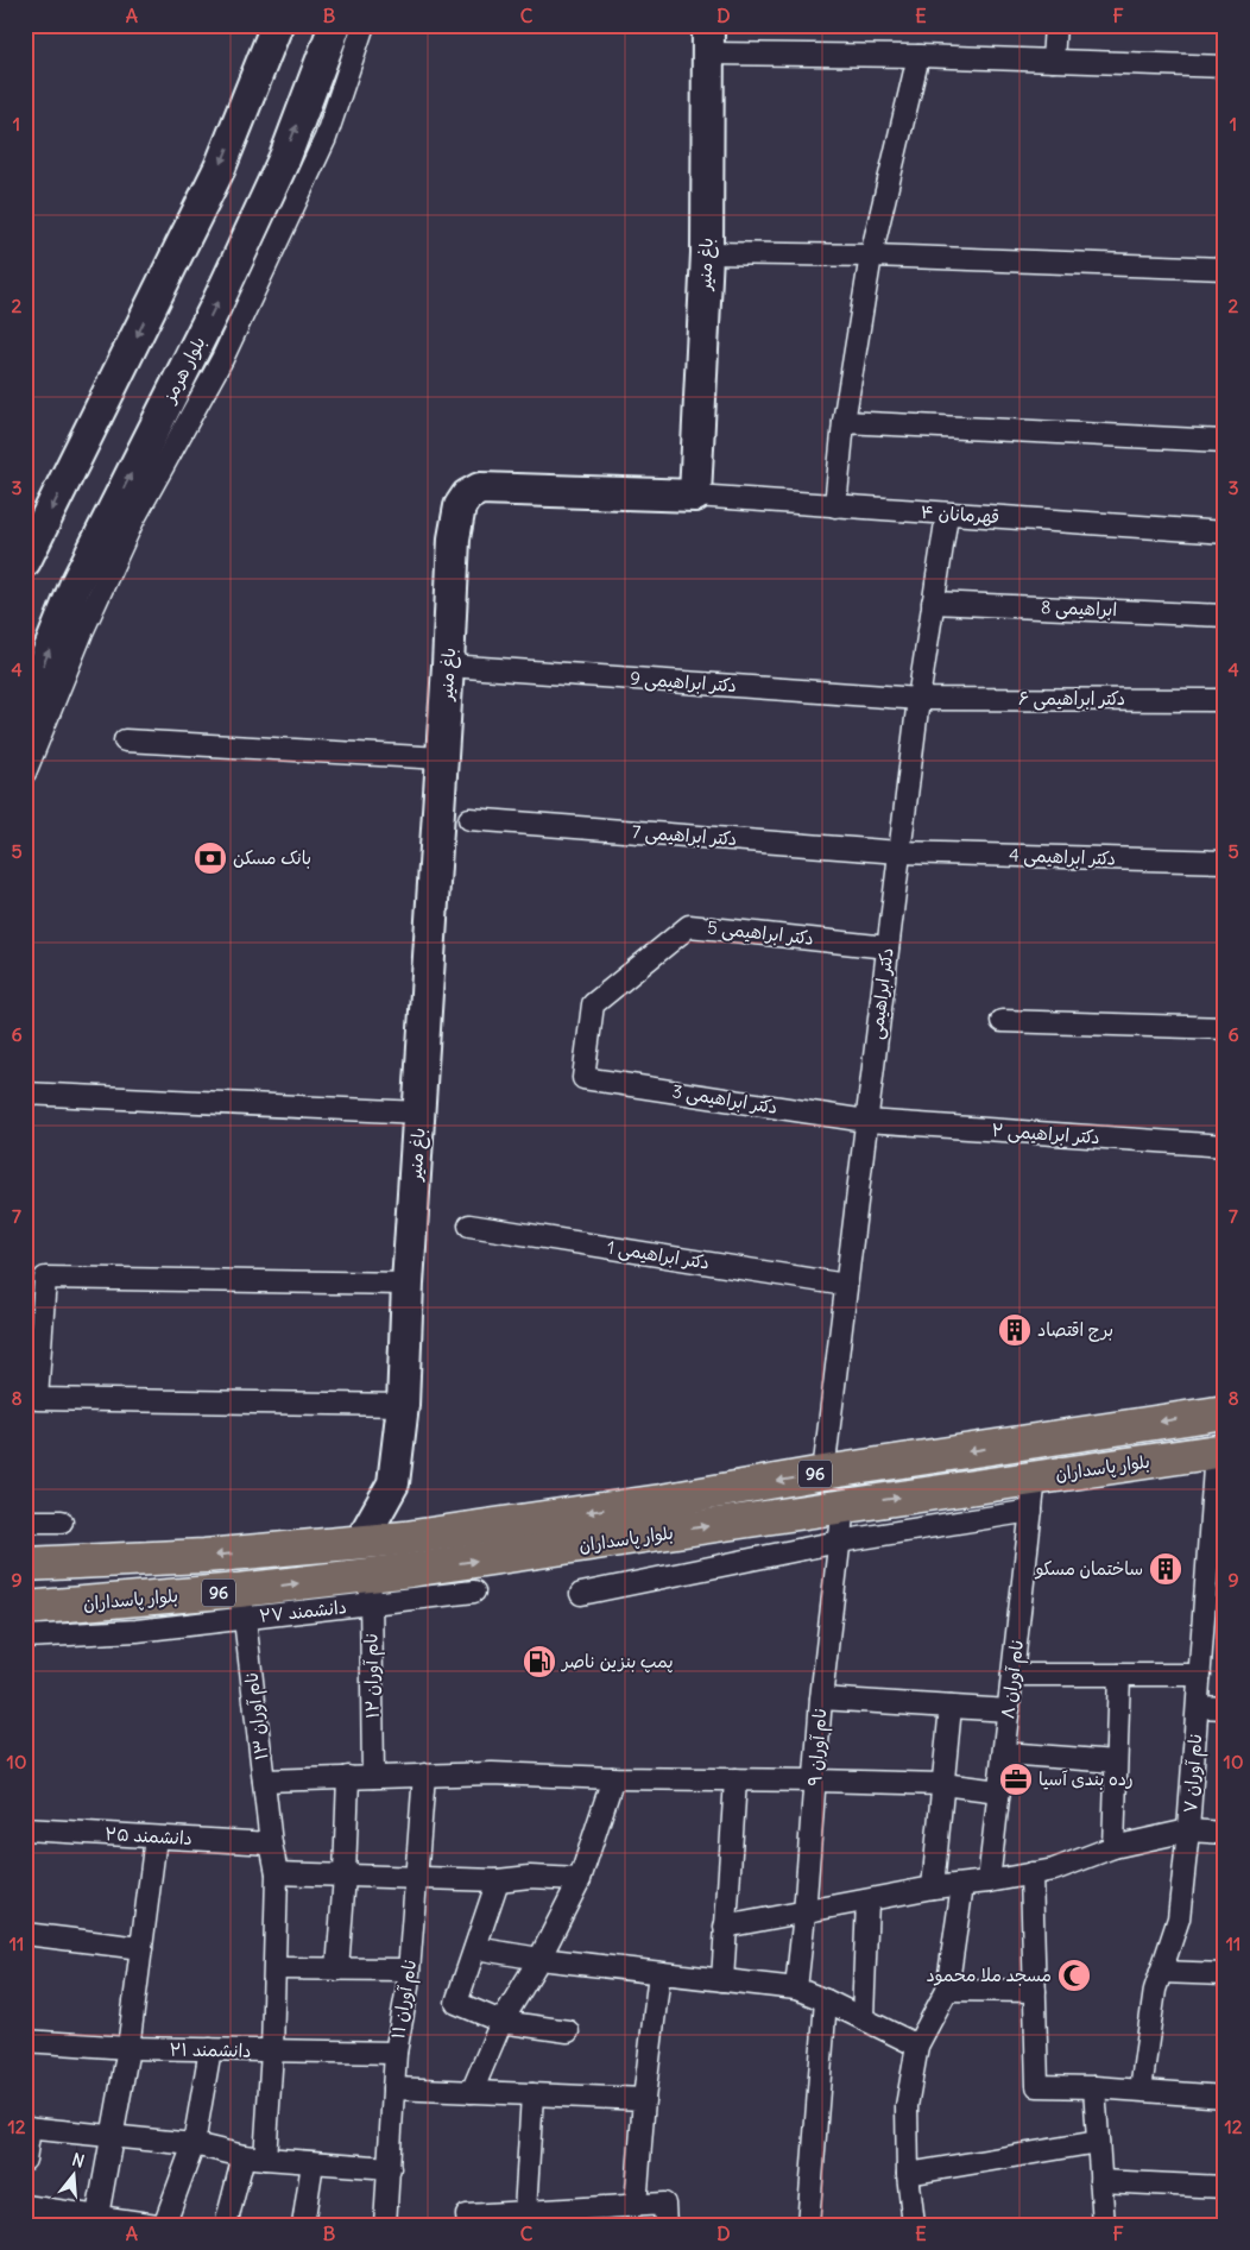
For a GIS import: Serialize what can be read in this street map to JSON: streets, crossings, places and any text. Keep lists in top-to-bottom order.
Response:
{
  "streets": {
    "highway": ["بلوار پاسداران", "96"],
    "street": [
      "باغ منیر",
      "بلوار هرمز",
      "قهرمانان ۴",
      "ابراهیمی 8",
      "دکتر ابراهیمی 9",
      "دکتر ابراهیمی ۶",
      "دکتر ابراهیمی 7",
      "دکتر ابراهیمی 4",
      "دکتر ابراهیمی 5",
      "دکتر ابراهیمی",
      "دکتر ابراهیمی 3",
      "دکتر ابراهیمی ۲",
      "دکتر ابراهیمی 1",
      "دانشمند ۲۷",
      "نام آوران ۱۲",
      "نام آوران ۸",
      "نام آوران ۱۳",
      "نام آوران ۹",
      "نام آوران ۷",
      "دانشمند ۲۵",
      "نام آوران ۱۱",
      "دانشمند ۲۱"
    ]
  },
  "crossings": [
    ["باغ منیر", "قهرمانان ۴"],
    ["باغ منیر", "دکتر ابراهیمی 9"],
    ["باغ منیر", "بلوار پاسداران"],
    ["قهرمانان ۴", "دکتر ابراهیمی"],
    ["ابراهیمی 8", "دکتر ابراهیمی"],
    ["دکتر ابراهیمی 9", "دکتر ابراهیمی ۶"],
    ["دکتر ابراهیمی 9", "دکتر ابراهیمی"],
    ["دکتر ابراهیمی ۶", "دکتر ابراهیمی"],
    ["دکتر ابراهیمی 7", "دکتر ابراهیمی 4"],
    ["دکتر ابراهیمی 7", "دکتر ابراهیمی"],
    ["دکتر ابراهیمی 4", "دکتر ابراهیمی"],
    ["دکتر ابراهیمی 5", "دکتر ابراهیمی"],
    ["دکتر ابراهیمی 5", "دکتر ابراهیمی 3"],
    ["دکتر ابراهیمی", "دکتر ابراهیمی 3"],
    ["دکتر ابراهیمی", "دکتر ابراهیمی ۲"],
    ["دکتر ابراهیمی", "دکتر ابراهیمی 1"],
    ["دکتر ابراهیمی", "بلوار پاسداران"],
    ["دکتر ابراهیمی 3", "دکتر ابراهیمی ۲"],
    ["بلوار پاسداران", "دانشمند ۲۷"],
    ["بلوار پاسداران", "نام آوران ۱۲"],
    ["بلوار پاسداران", "نام آوران ۸"],
    ["بلوار پاسداران", "نام آوران ۱۳"],
    ["بلوار پاسداران", "نام آوران ۹"],
    ["بلوار پاسداران", "نام آوران ۷"],
    ["دانشمند ۲۷", "نام آوران ۱۲"],
    ["دانشمند ۲۷", "نام آوران ۱۳"],
    ["نام آوران ۱۳", "دانشمند ۲۵"],
    ["نام آوران ۱۳", "دانشمند ۲۱"],
    ["نام آوران ۱۱", "دانشمند ۲۱"]
  ],
  "places": {
    "bank": ["بانک مسکن"],
    "building": ["برج اقتصاد", "ساختمان مسکو"],
    "fuel station": ["پمپ بنزین ناصر"],
    "office": ["رده بندی آسیا"],
    "mosque": ["مسجد ملا محمود"]
  },
  "north": "top",
  "grid": {
    "columns": [
      "A",
      "B",
      "C",
      "D",
      "E",
      "F"
    ],
    "rows": [
      "1",
      "2",
      "3",
      "4",
      "5",
      "6",
      "7",
      "8",
      "9",
      "10",
      "11",
      "12"
    ]
  }
}
